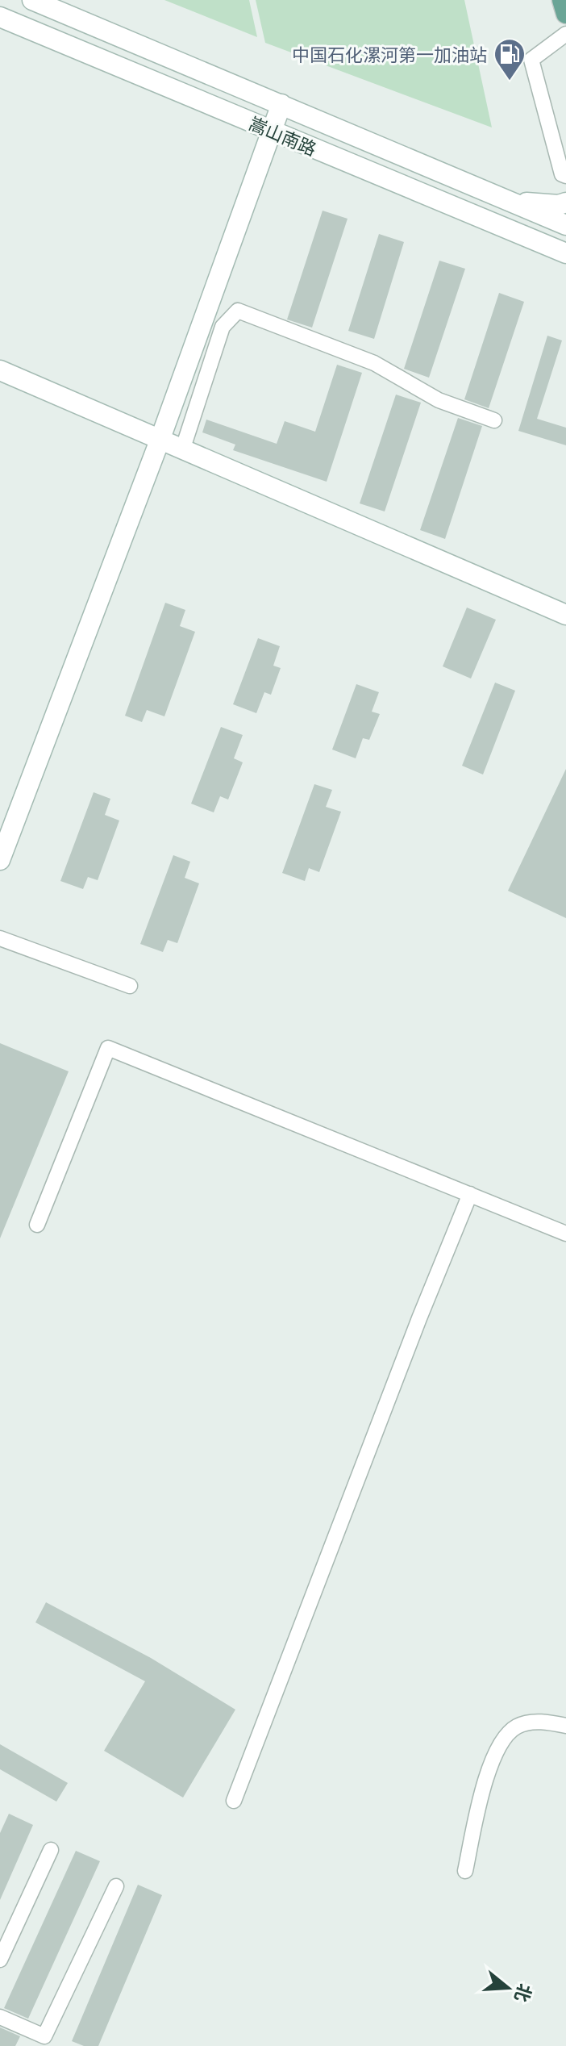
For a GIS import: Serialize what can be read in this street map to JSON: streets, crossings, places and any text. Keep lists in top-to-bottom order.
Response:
{
  "streets": {
    "street": ["嵩山南路"]
  },
  "places": {
    "fuel station": ["中国石化漯河第一加油站"]
  },
  "north": "right"
}
